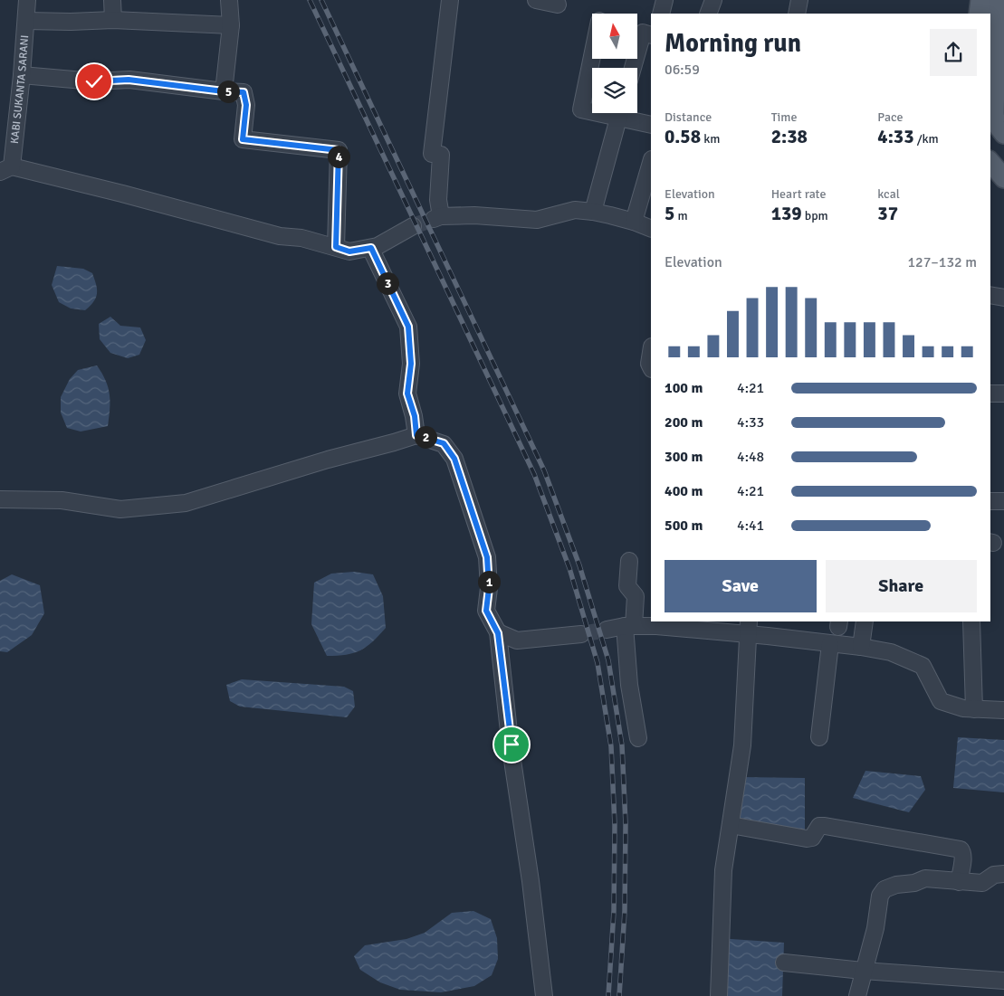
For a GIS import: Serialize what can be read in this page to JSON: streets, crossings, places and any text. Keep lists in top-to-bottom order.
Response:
{
  "streets": {
    "street": ["KABI SUKANTA SARANI"]
  },
  "north": "top",
  "page": {
    "heading": ["Morning run", "06:59"],
    "pins": [
      "5",
      "4",
      "3",
      "2",
      "1"
    ],
    "stats": [
      ["Distance", "0.58 km"],
      ["Time", "2:38"],
      ["Pace", "4:33 /km"],
      ["Elevation", "5 m"],
      ["Heart rate", "139 bpm"],
      ["kcal", "37"]
    ],
    "chart": ["Elevation", "127–132 m"],
    "list": [
      {
        "name": "100 m",
        "note": "4:21"
      },
      {
        "name": "200 m",
        "note": "4:33"
      },
      {
        "name": "300 m",
        "note": "4:48"
      },
      {
        "name": "400 m",
        "note": "4:21"
      },
      {
        "name": "500 m",
        "note": "4:41"
      }
    ],
    "buttons": ["Save", "Share"]
  }
}
